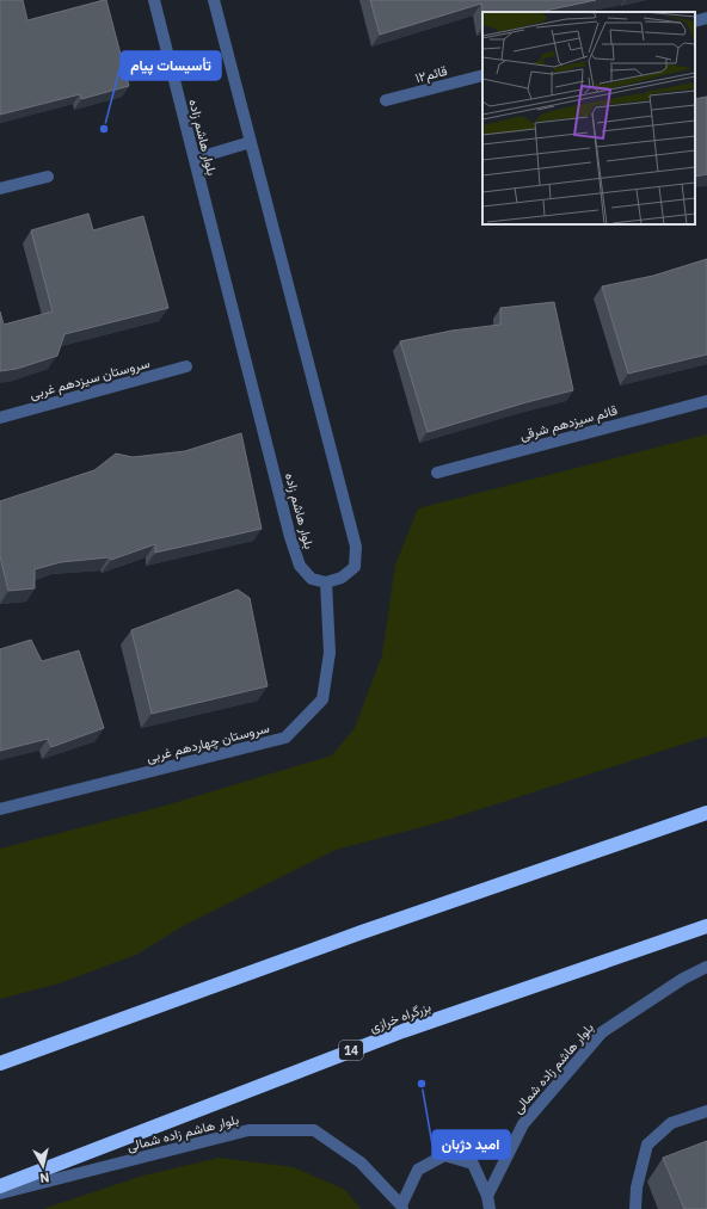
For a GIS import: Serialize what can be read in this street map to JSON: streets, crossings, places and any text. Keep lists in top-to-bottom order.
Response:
{
  "streets": {
    "highway": ["بزرگراه خرازی", "14"],
    "street": [
      "قائم۱۲",
      "بلوار هاشم زاده",
      "سروستان سیزدهم غربی",
      "قائم سیزدهم شرقی",
      "سروستان چهاردهم غربی",
      "بلوار هاشم زاده شمالی"
    ]
  },
  "crossings": [
    ["بلوار هاشم زاده", "سروستان چهاردهم غربی"]
  ],
  "places": ["تأسیسات پیام", "امید دژبان"],
  "north": "bottom"
}
